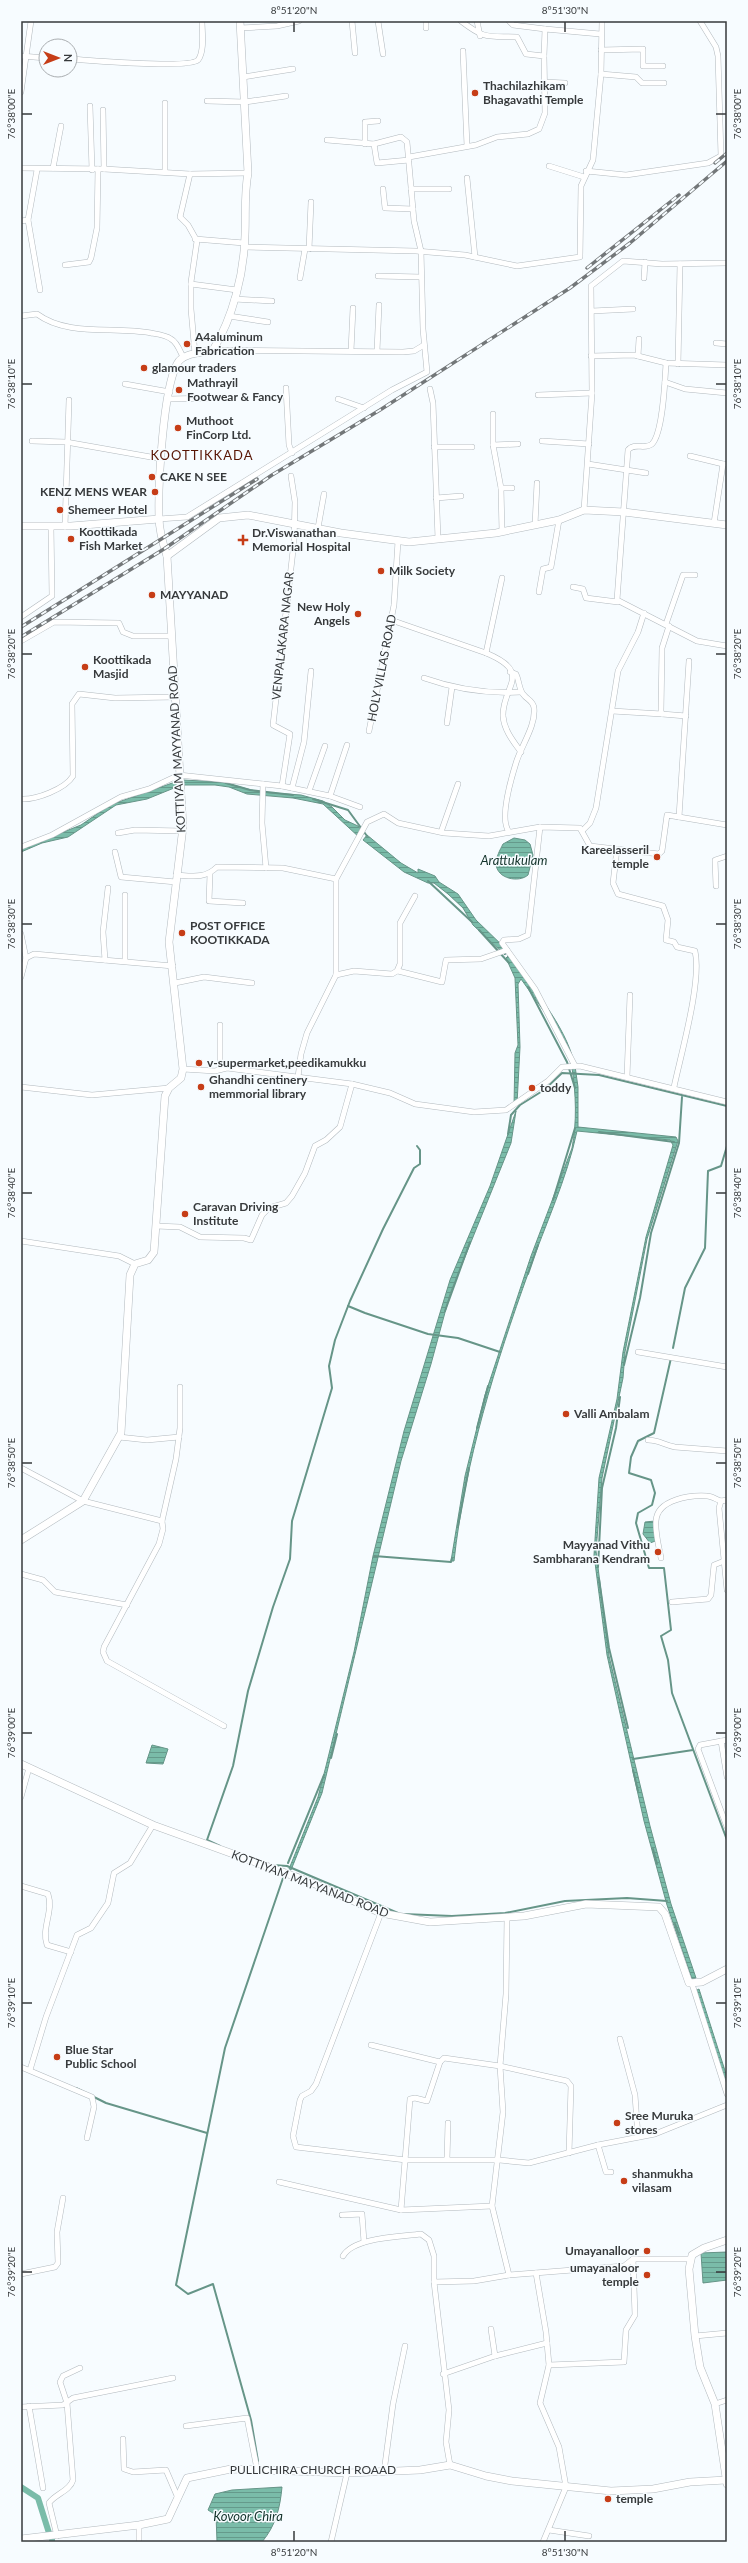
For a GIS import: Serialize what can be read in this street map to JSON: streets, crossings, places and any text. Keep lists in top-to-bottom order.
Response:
{
  "streets": {
    "main road": ["KOTTIYAM MAYYANAD ROAD", "PULLICHIRA CHURCH ROAAD"],
    "street": ["VENPALAKARA NAGAR", "HOLY VILLAS ROAD"]
  },
  "districts": ["KOOTTIKKADA"],
  "water": ["Arattukulam", "Kovoor Chira"],
  "places": {
    "other": [
      "Thachilazhikam Bhagavathi Temple",
      "A4aluminum Fabrication",
      "glamour traders",
      "Mathrayil Footwear & Fancy",
      "Muthoot FinCorp Ltd.",
      "CAKE N SEE",
      "KENZ MENS WEAR",
      "Shemeer Hotel",
      "Koottikada Fish Market",
      "Milk Society",
      "MAYYANAD",
      "New Holy Angels",
      "Koottikada Masjid",
      "Kareelasseril temple",
      "POST OFFICE KOOTIKKADA",
      "v-supermarket,peedikamukku",
      "Ghandhi centinery memmorial library",
      "toddy",
      "Caravan Driving Institute",
      "Valli Ambalam",
      "Mayyanad Vithu Sambharana Kendram",
      "Blue Star Public School",
      "Sree Muruka stores",
      "shanmukha vilasam",
      "Umayanalloor",
      "umayanaloor temple",
      "temple"
    ],
    "health": ["Dr.Viswanathan Memorial Hospital"]
  },
  "north": "right",
  "coordinates": [
    "8°51'20\"N",
    "8°51'30\"N",
    "76°38'00\"E",
    "76°38'10\"E",
    "76°38'20\"E",
    "76°38'30\"E",
    "76°38'40\"E",
    "76°38'50\"E",
    "76°39'00\"E",
    "76°39'10\"E",
    "76°39'20\"E"
  ]
}
